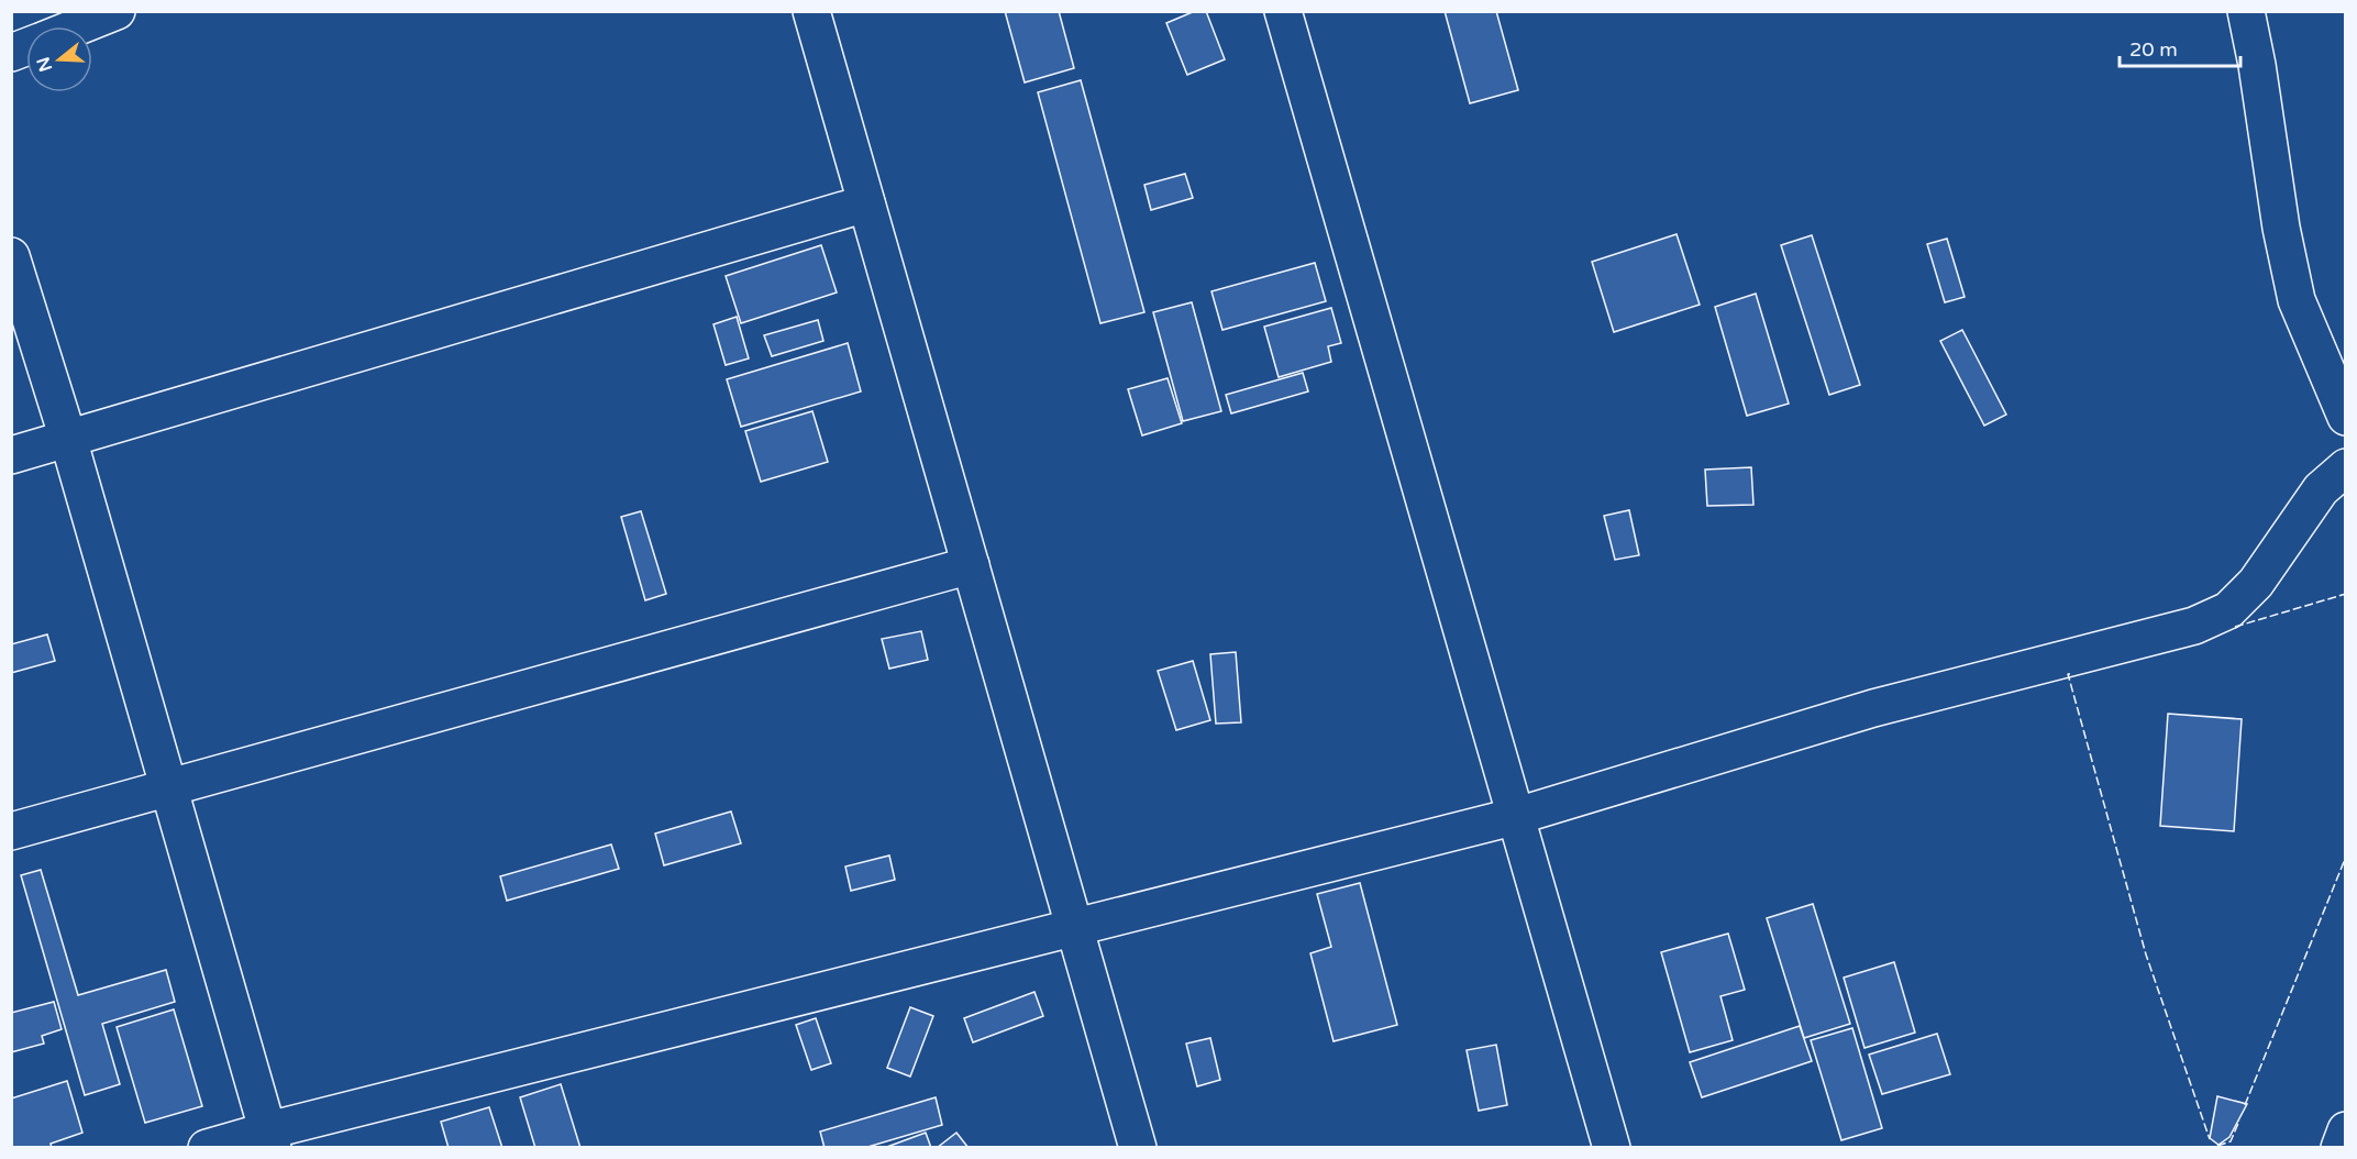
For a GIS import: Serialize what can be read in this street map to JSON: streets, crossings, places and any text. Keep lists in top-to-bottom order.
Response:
{
  "scale_bar": "20 m",
  "north": "left"
}
